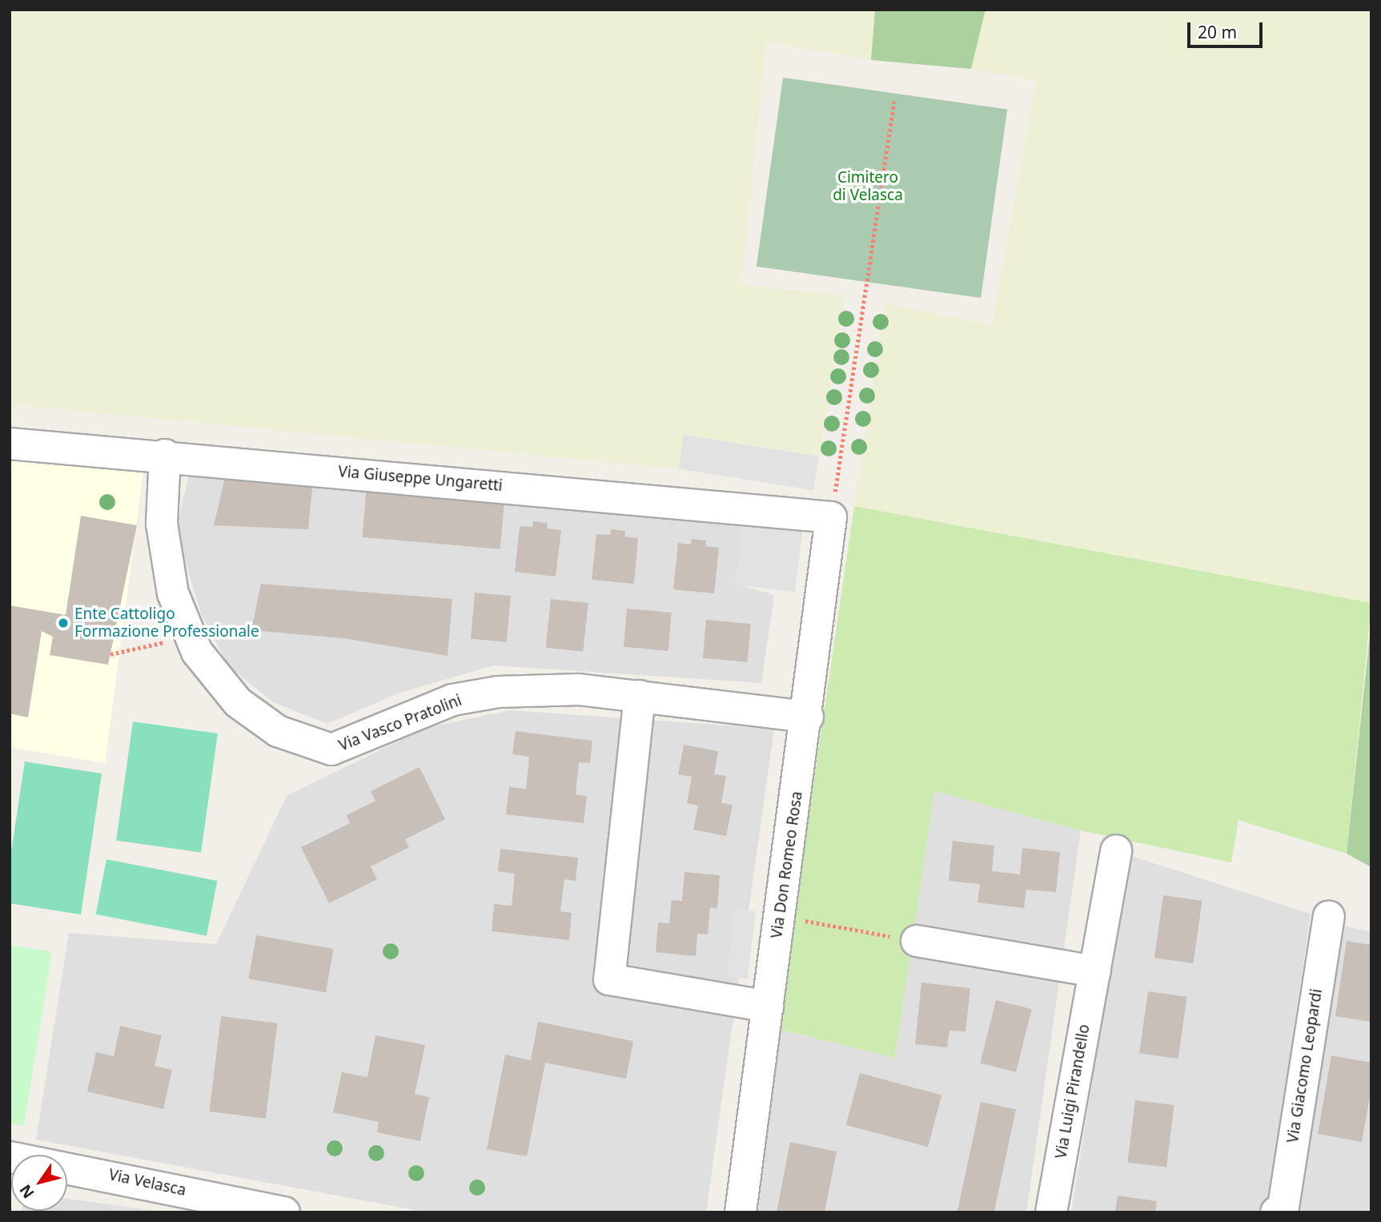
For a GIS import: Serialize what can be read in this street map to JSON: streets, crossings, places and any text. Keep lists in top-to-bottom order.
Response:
{
  "streets": {
    "street": [
      "Via Giuseppe Ungaretti",
      "Via Vasco Pratolini",
      "Via Don Romeo Rosa",
      "Via Giacomo Leopardi",
      "Via Luigi Pirandello",
      "Via Velasca"
    ]
  },
  "crossings": [
    ["Via Giuseppe Ungaretti", "Via Vasco Pratolini"],
    ["Via Giuseppe Ungaretti", "Via Don Romeo Rosa"],
    ["Via Vasco Pratolini", "Via Don Romeo Rosa"]
  ],
  "parks": ["Cimitero di Velasca"],
  "places": ["Ente Cattoligo Formazione Professionale"],
  "scale_bar": "20 m",
  "north": "bottom left"
}
